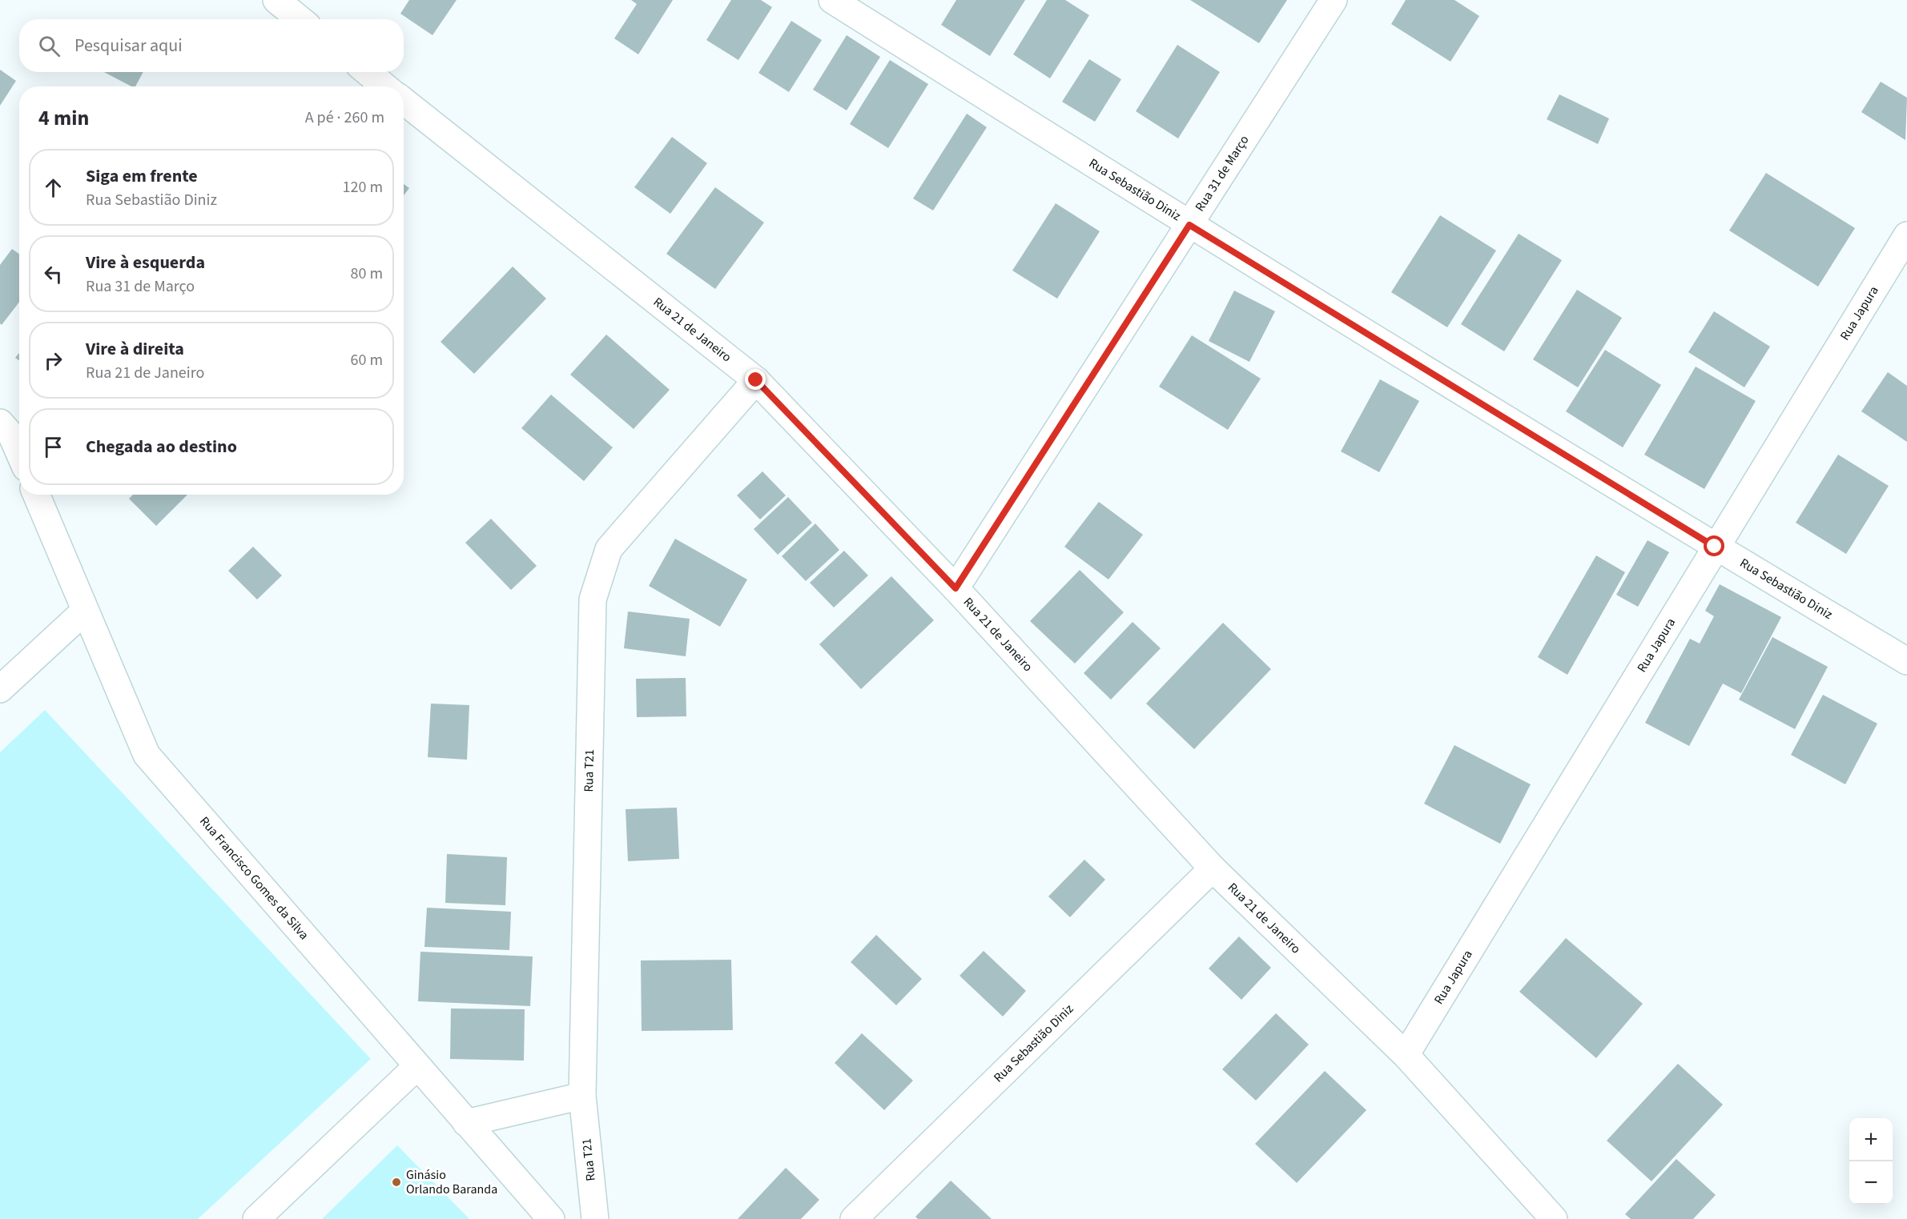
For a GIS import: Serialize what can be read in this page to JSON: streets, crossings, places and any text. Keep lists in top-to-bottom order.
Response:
{
  "streets": {
    "street": [
      "Rua 31 de Março",
      "Rua Sebastião Diniz",
      "Rua Japura",
      "Rua 21 de Janeiro",
      "Rua T21",
      "Rua Francisco Gomes da Silva"
    ]
  },
  "crossings": [
    ["Rua 31 de Março", "Rua Sebastião Diniz"],
    ["Rua 31 de Março", "Rua 21 de Janeiro"],
    ["Rua Sebastião Diniz", "Rua Japura"],
    ["Rua Sebastião Diniz", "Rua 21 de Janeiro"],
    ["Rua Japura", "Rua 21 de Janeiro"],
    ["Rua 21 de Janeiro", "Rua T21"]
  ],
  "places": ["Ginásio Orlando Baranda"],
  "page": {
    "search": "Pesquisar aqui",
    "heading": ["4 min", "A pé · 260 m"],
    "list": [
      ["Siga em frente", "Rua Sebastião Diniz", "120 m"],
      ["Vire à esquerda", "Rua 31 de Março", "80 m"],
      ["Vire à direita", "Rua 21 de Janeiro", "60 m"],
      "Chegada ao destino"
    ],
    "map_buttons": ["+", "−"]
  }
}
